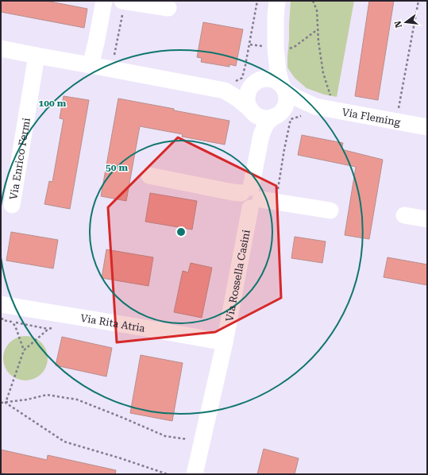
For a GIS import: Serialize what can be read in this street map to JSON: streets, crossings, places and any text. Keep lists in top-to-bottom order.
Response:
{
  "streets": {
    "street": [
      "Via Fleming",
      "Via Enrico Fermi",
      "Via Rossella Casini",
      "Via Rita Atria"
    ]
  },
  "crossings": [
    ["Via Fleming", "Via Rossella Casini"],
    ["Via Rossella Casini", "Via Rita Atria"]
  ],
  "north": "left",
  "rings": ["100 m", "50 m"]
}
